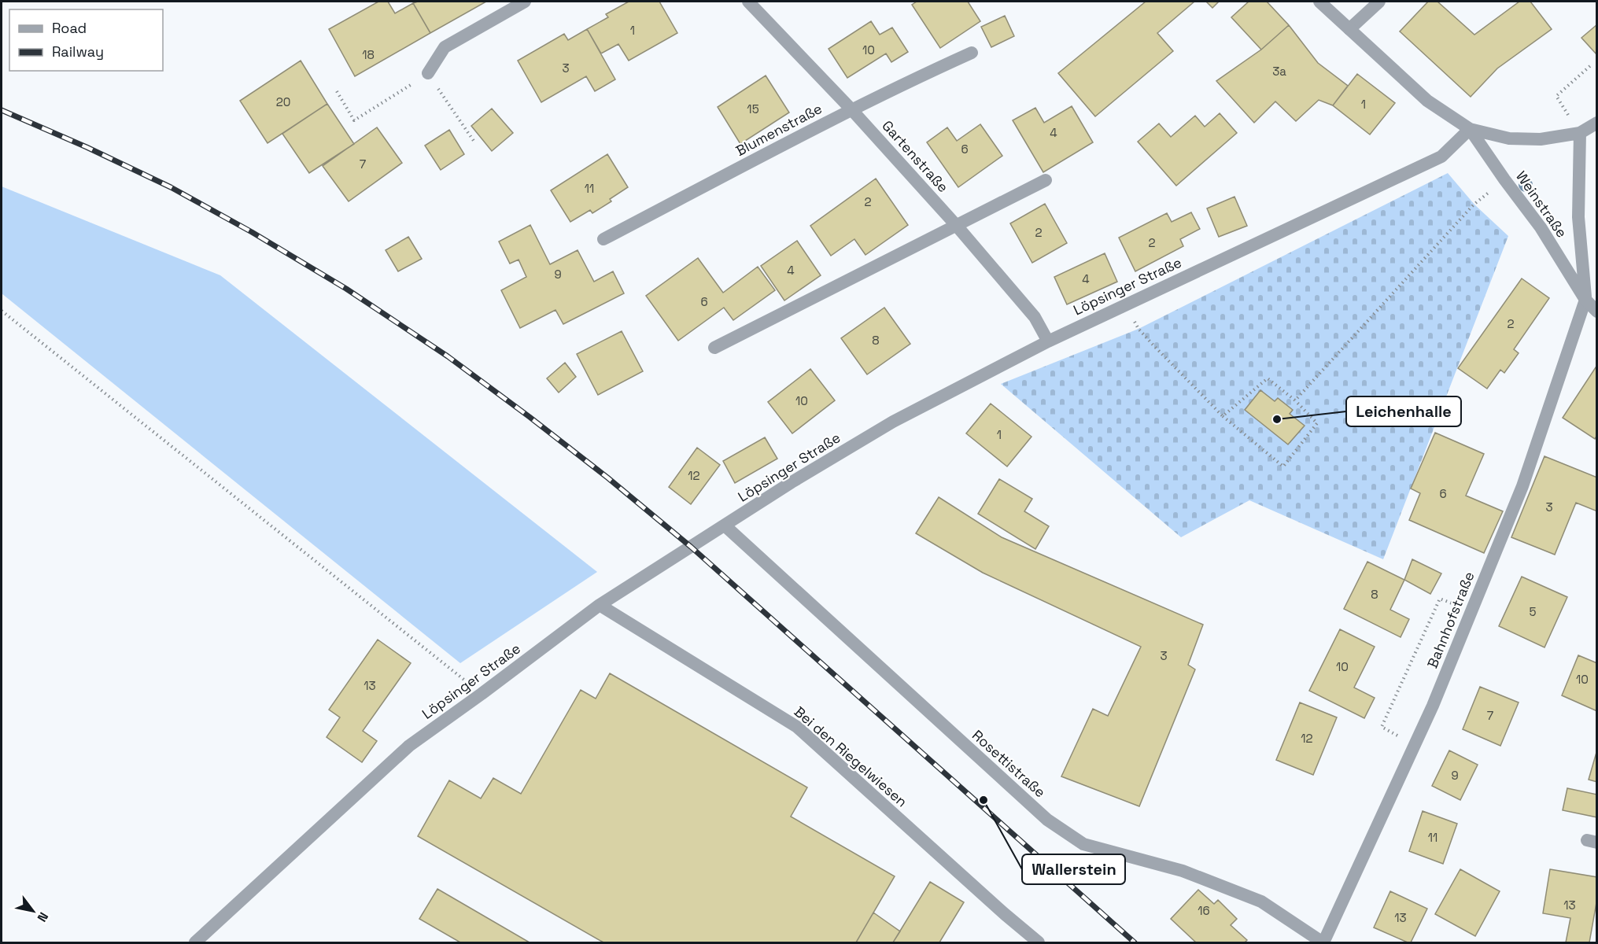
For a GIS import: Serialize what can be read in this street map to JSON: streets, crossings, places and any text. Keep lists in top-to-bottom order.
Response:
{
  "streets": {
    "street": [
      "Blumenstraße",
      "Gartenstraße",
      "Weinstraße",
      "Löpsinger Straße",
      "Bahnhofstraße",
      "Bei den Riegelwiesen",
      "Rosettistraße"
    ]
  },
  "crossings": [
    ["Blumenstraße", "Gartenstraße"],
    ["Gartenstraße", "Löpsinger Straße"],
    ["Weinstraße", "Löpsinger Straße"],
    ["Weinstraße", "Bahnhofstraße"],
    ["Löpsinger Straße", "Bei den Riegelwiesen"],
    ["Löpsinger Straße", "Rosettistraße"],
    ["Bahnhofstraße", "Rosettistraße"]
  ],
  "places": ["Leichenhalle", "Wallerstein"],
  "house_numbers": [
    "1",
    "10",
    "18",
    "3",
    "3a",
    "20",
    "1",
    "15",
    "4",
    "6",
    "7",
    "11",
    "2",
    "2",
    "2",
    "4",
    "9",
    "4",
    "6",
    "2",
    "8",
    "10",
    "1",
    "12",
    "6",
    "3",
    "8",
    "5",
    "3",
    "10",
    "10",
    "13",
    "7",
    "12",
    "9",
    "11",
    "13",
    "16",
    "13"
  ],
  "legend": ["Road", "Railway"],
  "north": "bottom right"
}
